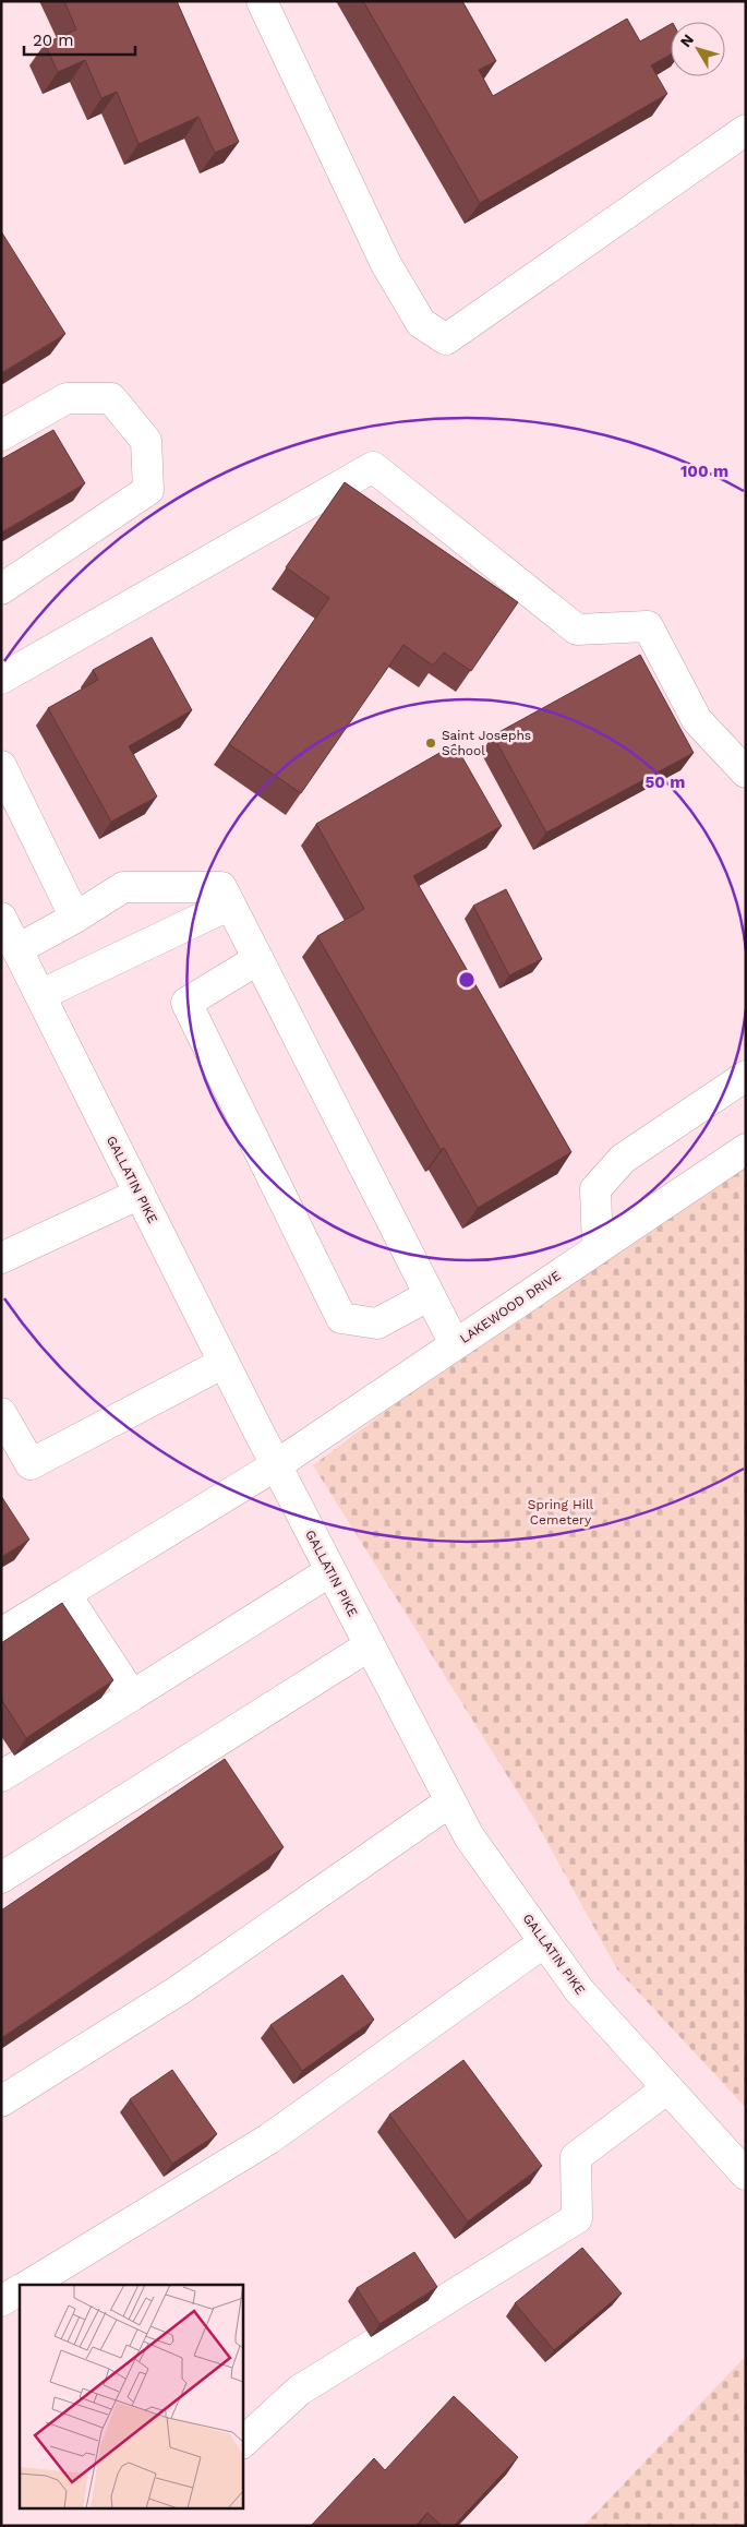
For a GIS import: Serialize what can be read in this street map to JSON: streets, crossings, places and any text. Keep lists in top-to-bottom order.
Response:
{
  "streets": {
    "main road": ["GALLATIN PIKE", "LAKEWOOD DRIVE"]
  },
  "crossings": [
    ["GALLATIN PIKE", "LAKEWOOD DRIVE"]
  ],
  "parks": ["Spring Hill Cemetery"],
  "places": ["Saint Josephs School"],
  "scale_bar": "20 m",
  "north": "top left",
  "rings": ["100 m", "50 m"]
}
